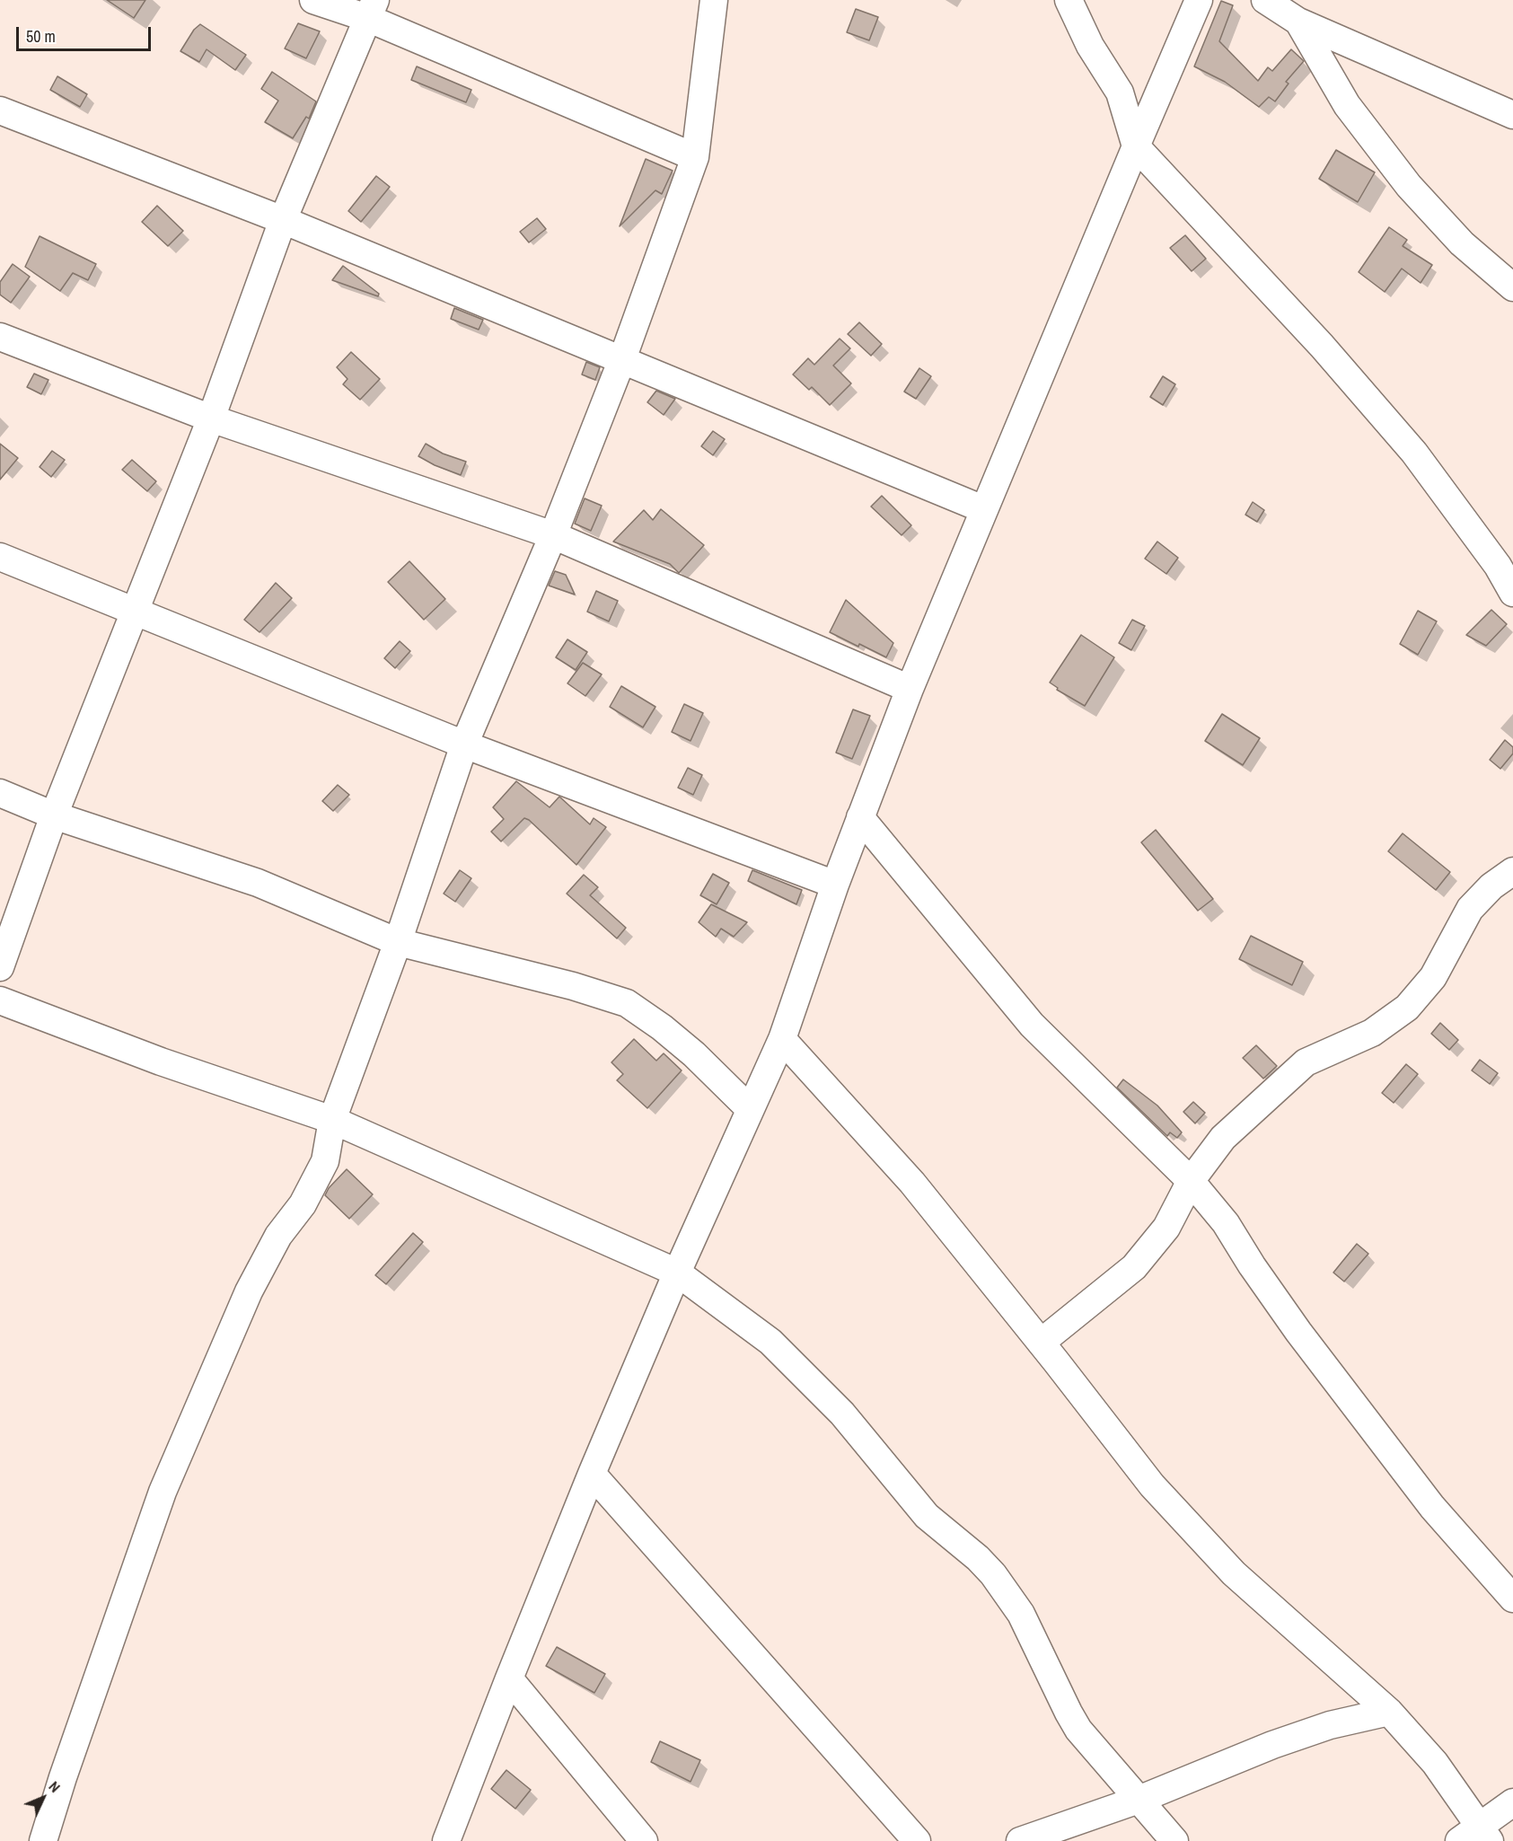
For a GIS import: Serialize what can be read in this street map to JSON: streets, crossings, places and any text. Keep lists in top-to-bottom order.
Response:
{
  "scale_bar": "50 m",
  "north": "top right"
}
